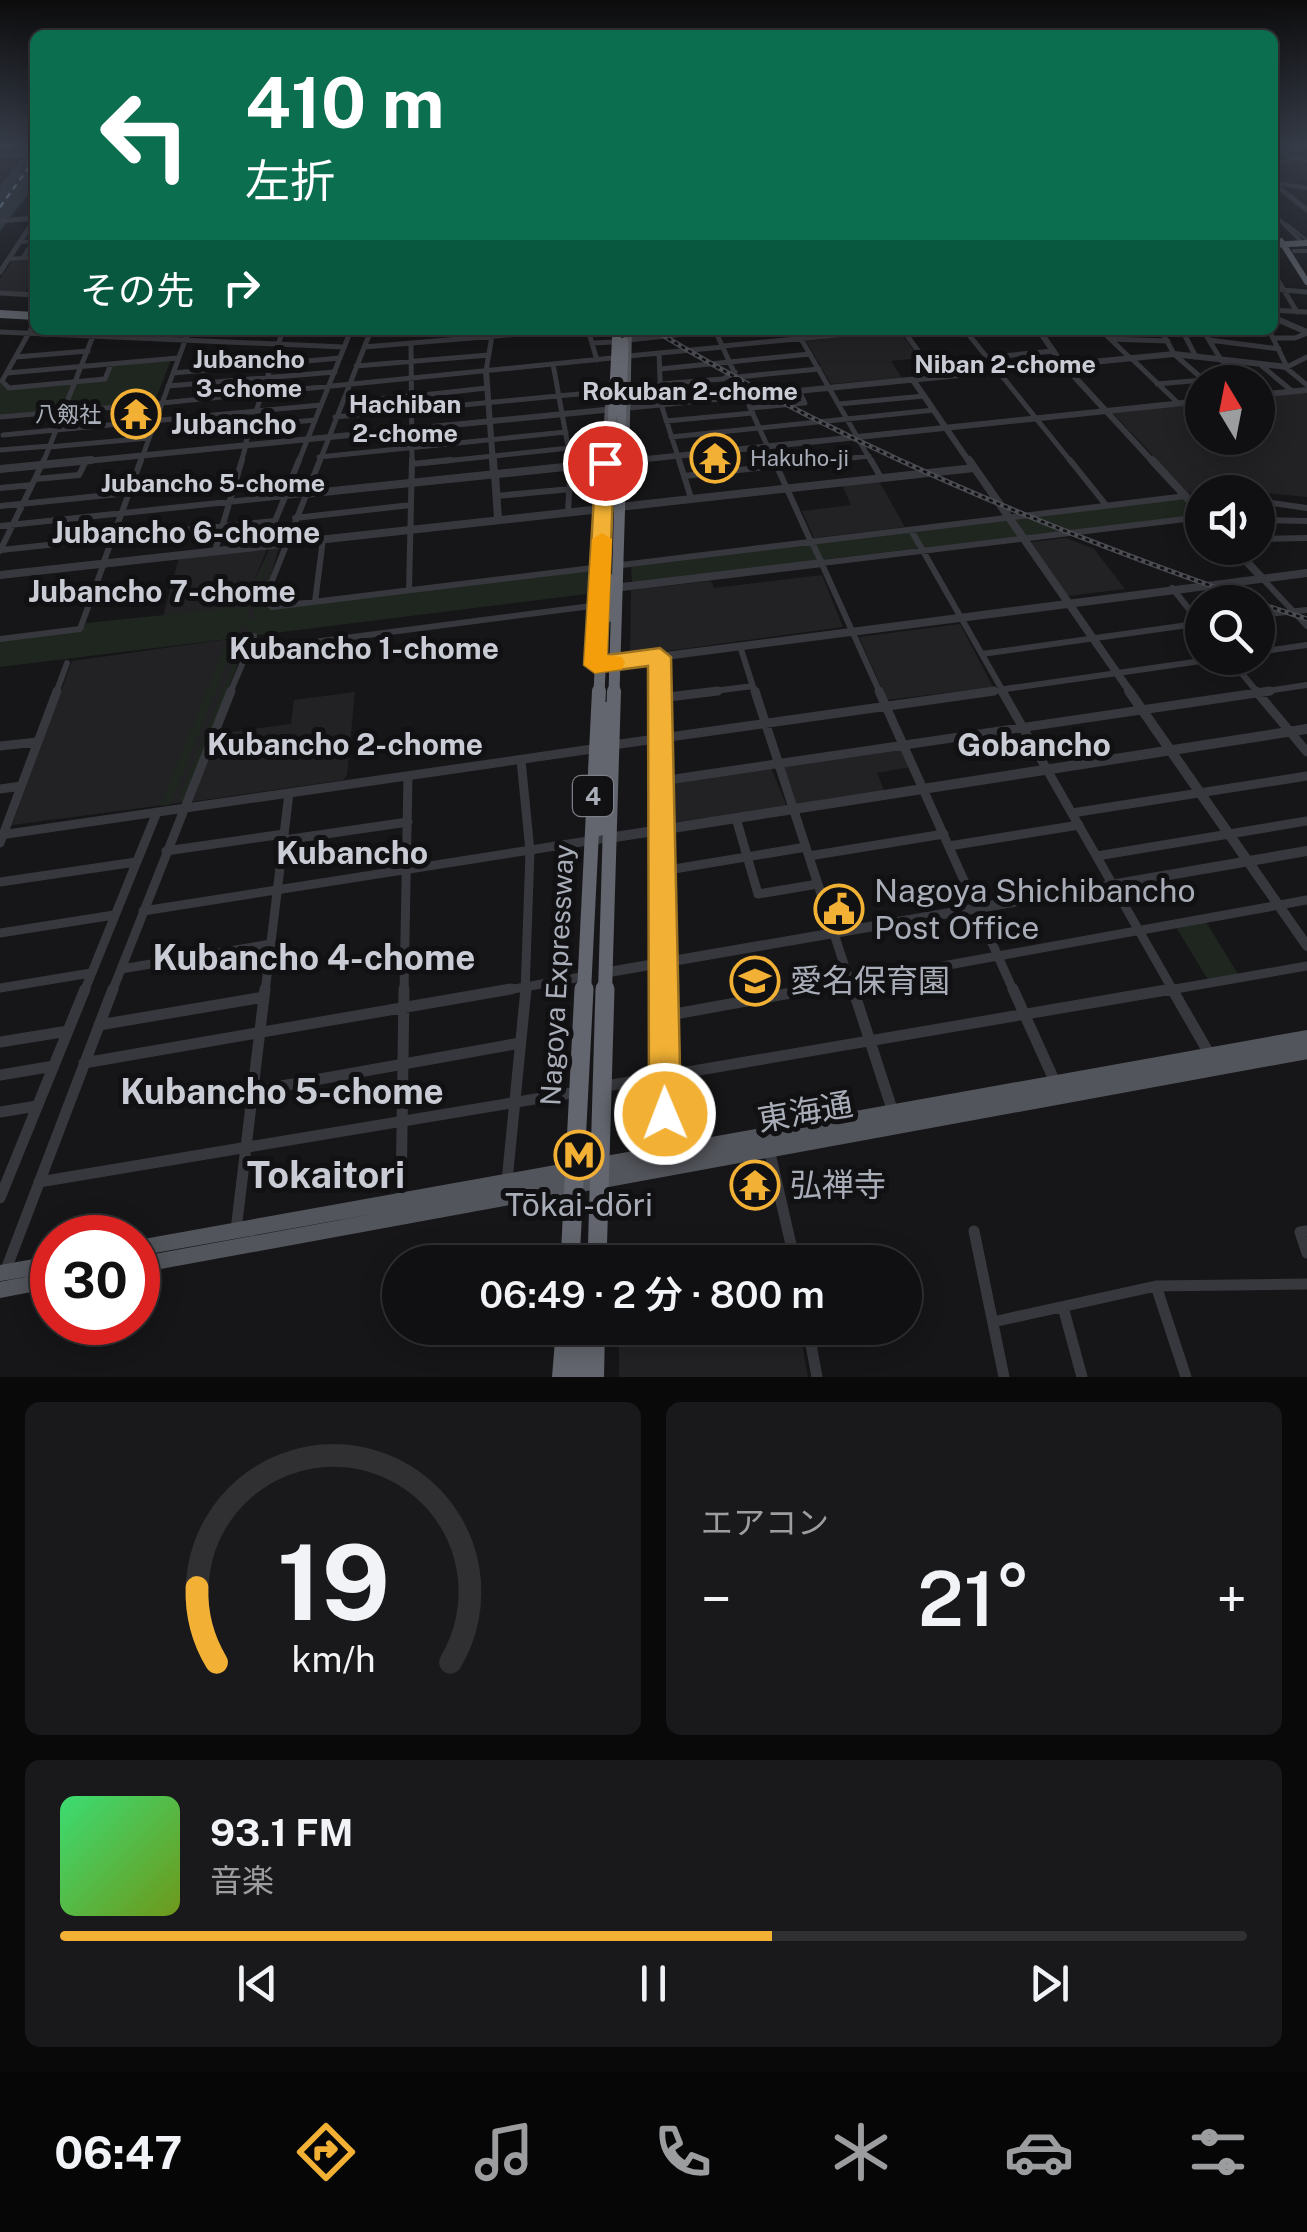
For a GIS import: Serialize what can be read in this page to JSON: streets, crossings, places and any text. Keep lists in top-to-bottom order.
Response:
{
  "streets": {
    "highway": ["4", "Nagoya Expressway"],
    "main road": ["東海通"]
  },
  "districts": [
    "Jubancho 3-chome",
    "Niban 2-chome",
    "Rokuban 2-chome",
    "Hachiban 2-chome",
    "Jubancho",
    "Jubancho 5-chome",
    "Jubancho 6-chome",
    "Jubancho 7-chome",
    "Kubancho 1-chome",
    "Kubancho 2-chome",
    "Gobancho",
    "Kubancho",
    "Kubancho 4-chome",
    "Kubancho 5-chome",
    "Tokaitori"
  ],
  "places": {
    "temple": ["八剱社", "Hakuho-ji", "弘禅寺"],
    "public building": ["Nagoya Shichibancho Post Office"],
    "school or university": ["愛名保育園"],
    "metro station": ["Tōkai-dōri"]
  },
  "north": "top",
  "page": {
    "turn": ["410 m", "左折"],
    "then": "その先",
    "limit": "30",
    "trip": "06:49 · 2 分 · 800 m",
    "tile": "エアコン",
    "heat": ["−", "21°", "+"],
    "song": ["93.1 FM", "音楽"],
    "tabs": "06:47",
    "gauge": ["19", "km/h"]
  }
}
